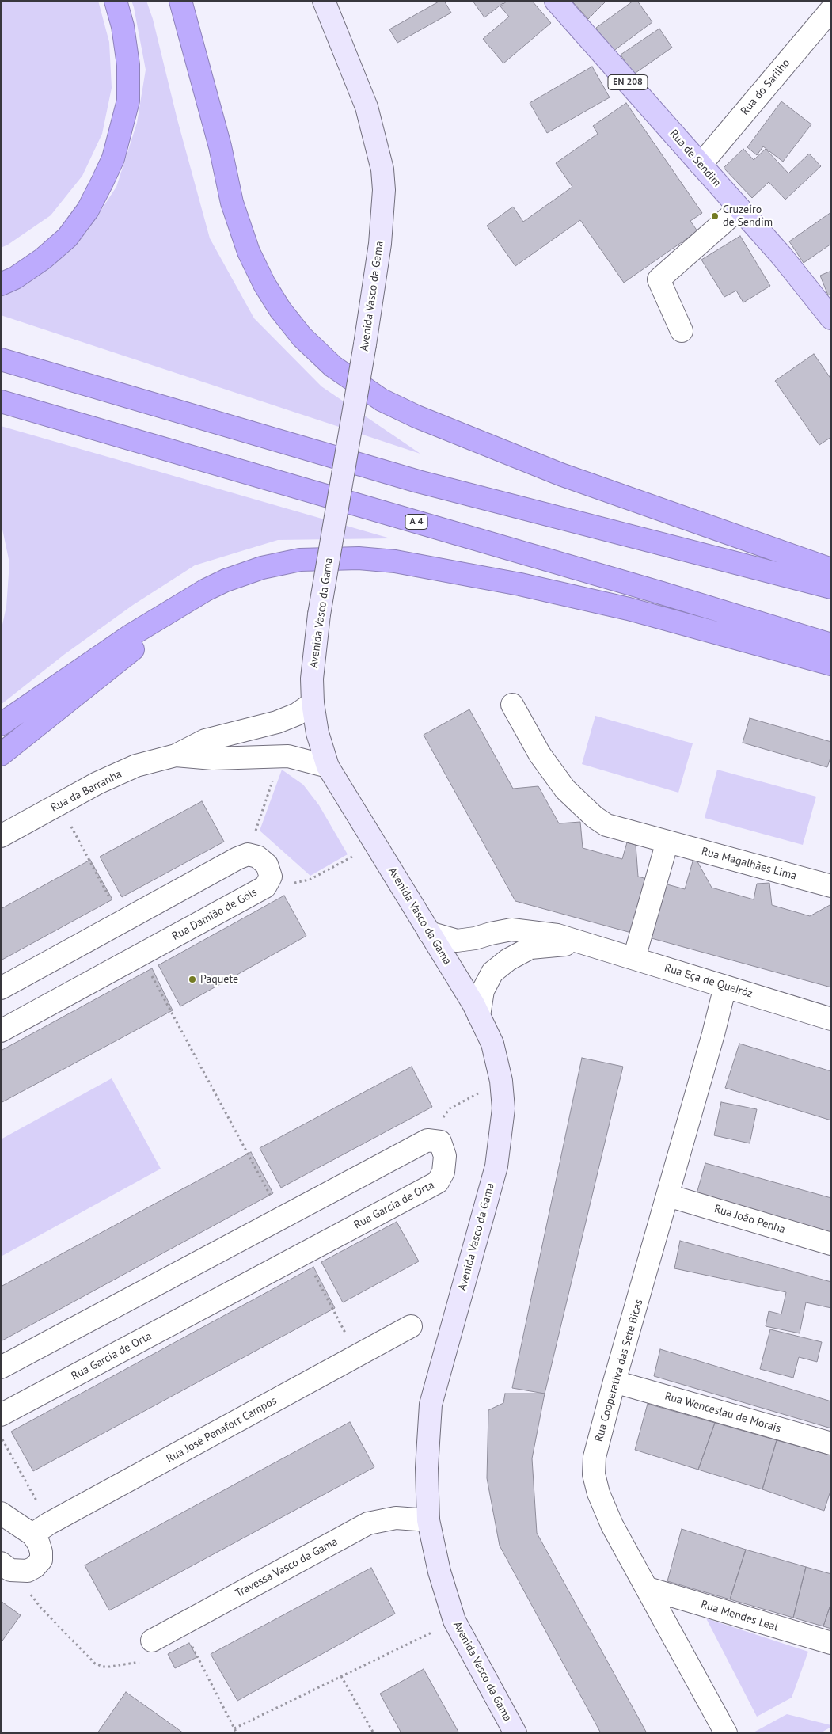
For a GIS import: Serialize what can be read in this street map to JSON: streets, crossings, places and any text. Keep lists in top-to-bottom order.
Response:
{
  "streets": {
    "highway": ["A 4"],
    "main road": ["EN 208", "Rua de Sendim", "Avenida Vasco da Gama"],
    "street": [
      "Rua do Sarilho",
      "Rua da Barranha",
      "Rua Magalhães Lima",
      "Rua Damião de Góis",
      "Rua Eça de Queiróz",
      "Rua Garcia de Orta",
      "Rua João Penha",
      "Rua Cooperativa das Sete Bicas",
      "Rua Wenceslau de Morais",
      "Rua José Penafort Campos",
      "Travessa Vasco da Gama",
      "Rua Mendes Leal"
    ]
  },
  "crossings": [
    ["Rua do Sarilho", "Rua de Sendim"],
    ["Avenida Vasco da Gama", "Rua da Barranha"],
    ["Avenida Vasco da Gama", "Rua Eça de Queiróz"],
    ["Avenida Vasco da Gama", "Travessa Vasco da Gama"],
    ["Rua Eça de Queiróz", "Rua Cooperativa das Sete Bicas"],
    ["Rua João Penha", "Rua Cooperativa das Sete Bicas"],
    ["Rua Cooperativa das Sete Bicas", "Rua Wenceslau de Morais"],
    ["Rua Cooperativa das Sete Bicas", "Rua Mendes Leal"]
  ],
  "places": ["Cruzeiro de Sendim", "Paquete"]
}
